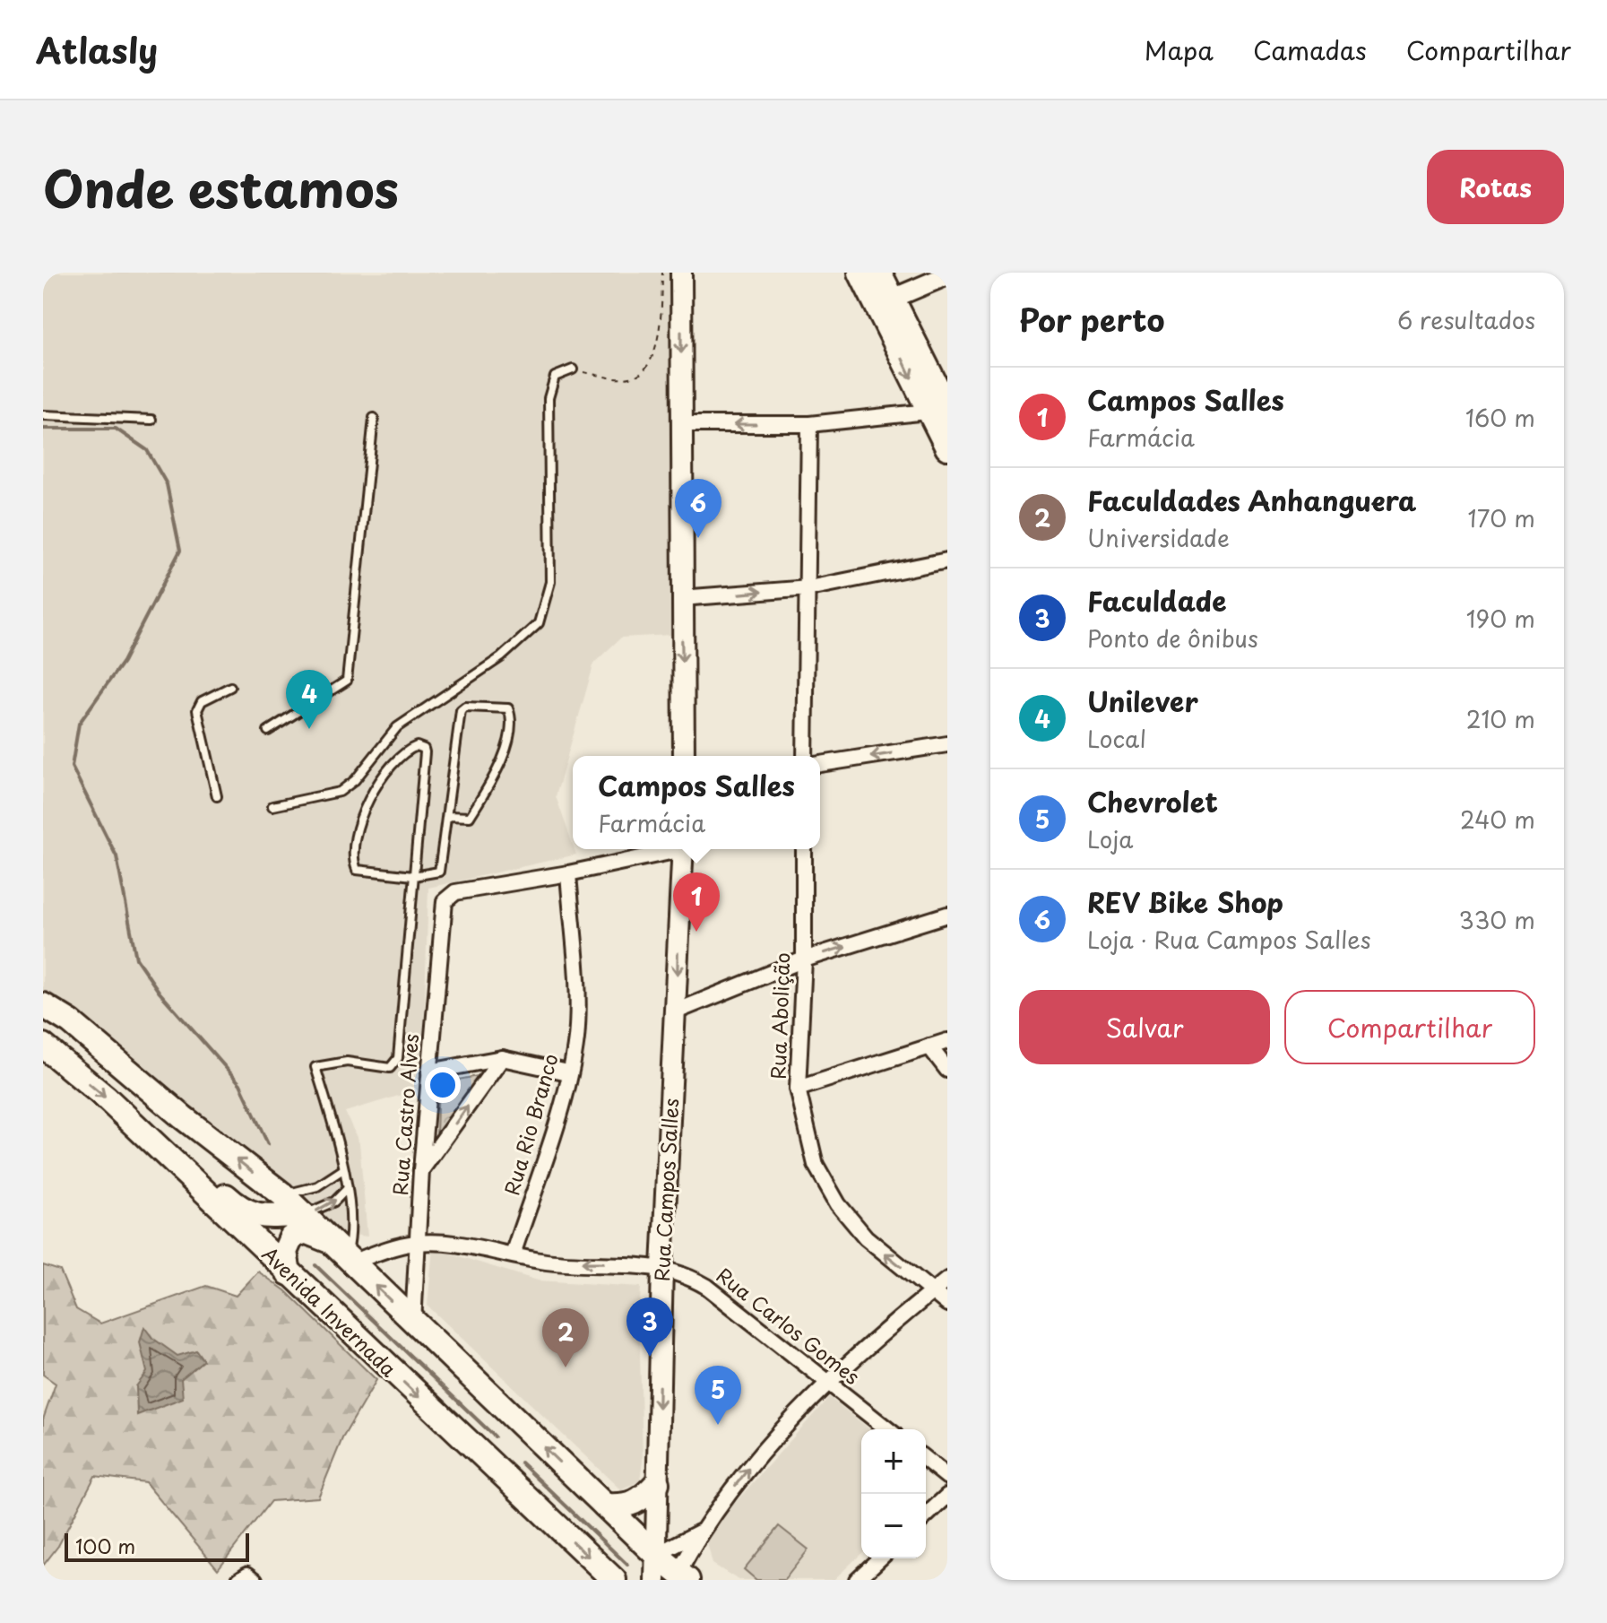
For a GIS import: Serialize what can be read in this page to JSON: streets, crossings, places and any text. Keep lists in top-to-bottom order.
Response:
{
  "streets": {
    "main road": ["Rua Campos Salles", "Avenida Invernada"],
    "street": [
      "Rua Abolição",
      "Rua Castro Alves",
      "Rua Rio Branco",
      "Rua Carlos Gomes"
    ]
  },
  "crossings": [
    ["Rua Castro Alves", "Rua Rio Branco"],
    ["Rua Castro Alves", "Rua Carlos Gomes"],
    ["Rua Rio Branco", "Rua Carlos Gomes"],
    ["Rua Campos Salles", "Rua Carlos Gomes"]
  ],
  "one_way": ["Rua Abolição", "Rua Campos Salles"],
  "scale_bar": "100 m",
  "page": {
    "header": "Atlasly",
    "nav": ["Mapa", "Camadas", "Compartilhar"],
    "title": "Onde estamos",
    "buttons": [
      "Rotas",
      ["Salvar", "Compartilhar"]
    ],
    "heading": ["Por perto", "6 resultados"],
    "list": [
      {
        "mark": "1",
        "name": "Campos Salles",
        "note": "Farmácia",
        "value": "160 m"
      },
      {
        "mark": "2",
        "name": "Faculdades Anhanguera",
        "note": "Universidade",
        "value": "170 m"
      },
      {
        "mark": "3",
        "name": "Faculdade",
        "note": "Ponto de ônibus",
        "value": "190 m"
      },
      {
        "mark": "4",
        "name": "Unilever",
        "note": "Local",
        "value": "210 m"
      },
      {
        "mark": "5",
        "name": "Chevrolet",
        "note": "Loja",
        "value": "240 m"
      },
      {
        "mark": "6",
        "name": "REV Bike Shop",
        "note": "Loja · Rua Campos Salles",
        "value": "330 m"
      }
    ],
    "pins": [
      "6",
      "4",
      "1",
      "3",
      "2",
      "5"
    ],
    "popup": ["Campos Salles", "Farmácia"],
    "map_buttons": ["+", "−"],
    "scale": "100 m"
  }
}
